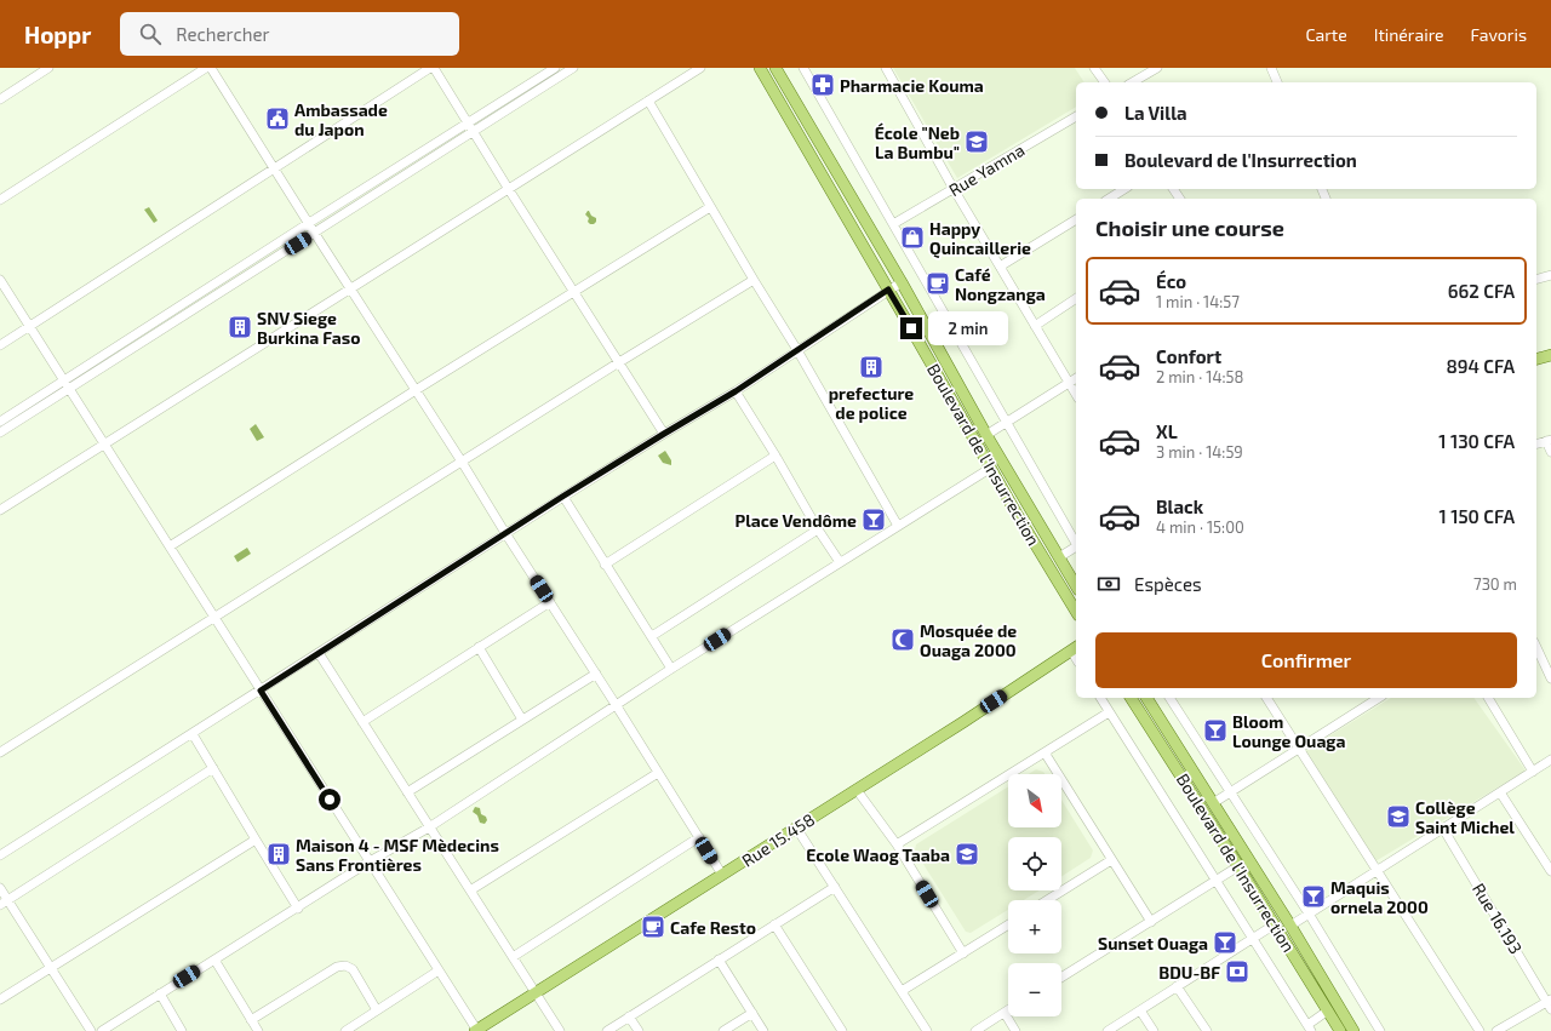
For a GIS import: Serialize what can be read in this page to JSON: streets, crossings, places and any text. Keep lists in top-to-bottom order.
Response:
{
  "streets": {
    "main road": ["Boulevard de l'Insurrection", "Rue 15.458"],
    "street": ["Rue Yamna", "Rue 16.193"]
  },
  "places": {
    "pharmacy": ["Pharmacie Kouma"],
    "public building": ["Ambassade du Japon"],
    "school or university": ["École \"Neb La Bumbu\"", "Collège Saint Michel", "Ecole Waog Taaba"],
    "shop": ["Happy Quincaillerie"],
    "cafe": ["Café Nongzanga", "Cafe Resto"],
    "building": ["SNV Siege Burkina Faso", "prefecture de police", "Maison 4 - MSF Mèdecins Sans Frontières"],
    "bar": [
      "Place Vendôme",
      "Bloom Lounge Ouaga",
      "Maquis ornela 2000",
      "Sunset Ouaga"
    ],
    "mosque": ["Mosquée de Ouaga 2000"],
    "bank": ["BDU-BF"]
  },
  "north": "bottom right",
  "page": {
    "header": "Hoppr",
    "search": "Rechercher",
    "nav": ["Carte", "Itinéraire", "Favoris"],
    "banner": ["La Villa", "Boulevard de l'Insurrection"],
    "heading": "Choisir une course",
    "list": [
      {
        "name": "Éco",
        "note": "1 min · 14:57",
        "value": "662 CFA"
      },
      {
        "name": "Confort",
        "note": "2 min · 14:58",
        "value": "894 CFA"
      },
      {
        "name": "XL",
        "note": "3 min · 14:59",
        "value": "1 130 CFA"
      },
      {
        "name": "Black",
        "note": "4 min · 15:00",
        "value": "1 150 CFA"
      }
    ],
    "bubble": "2 min",
    "pay": ["Espèces", "730 m"],
    "buttons": "Confirmer",
    "map_buttons": ["+", "−"]
  }
}
